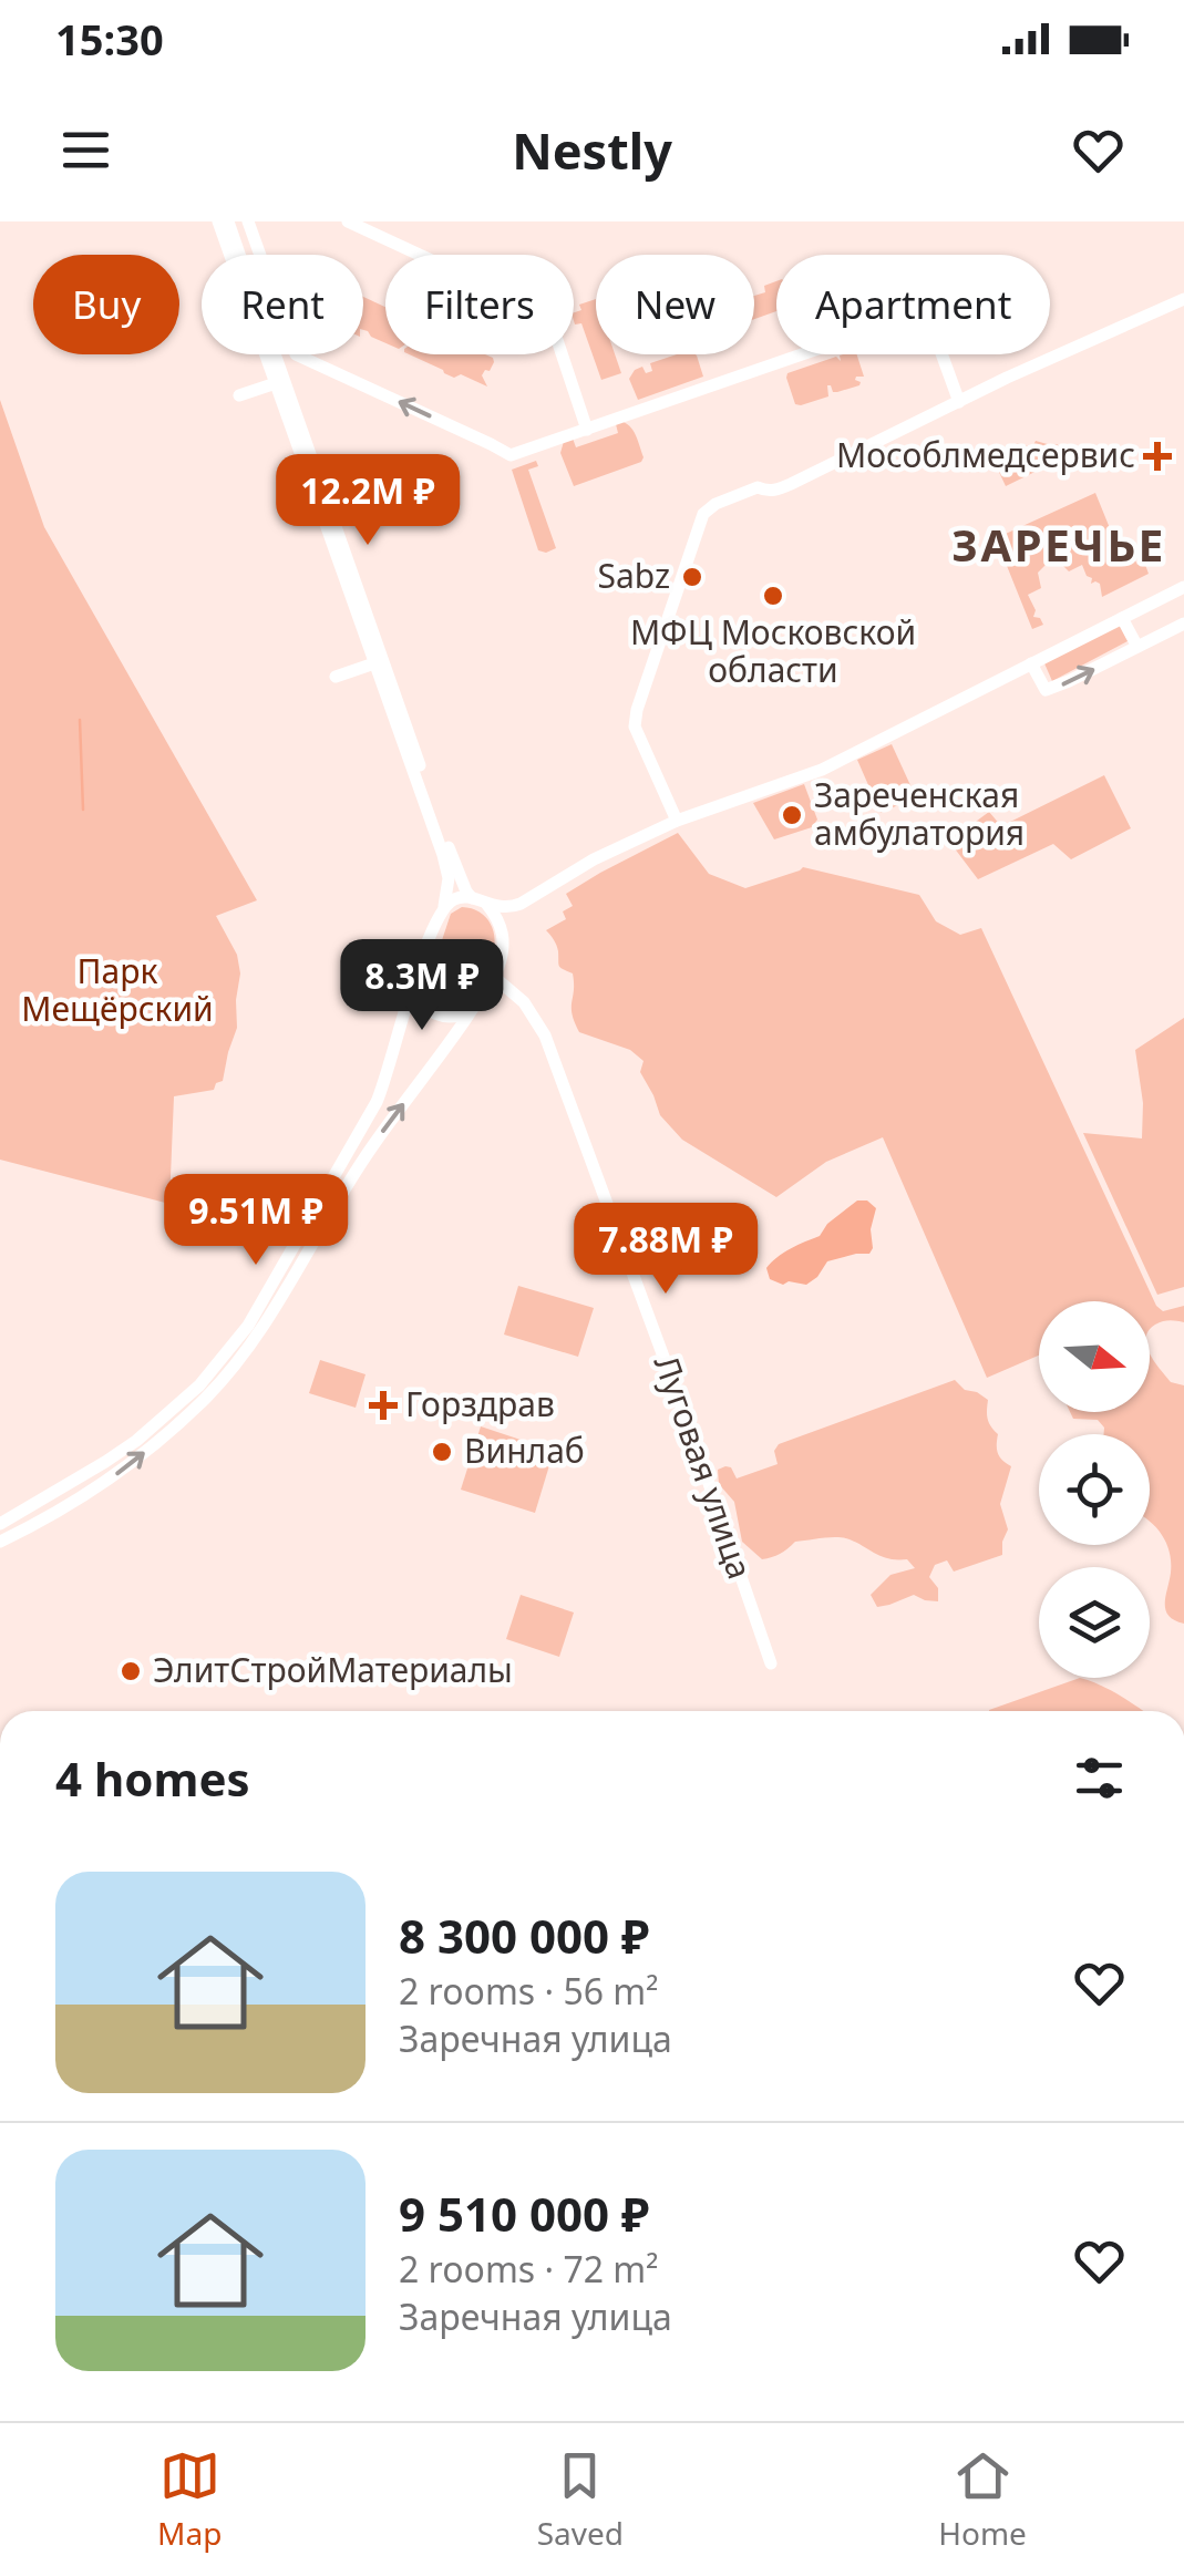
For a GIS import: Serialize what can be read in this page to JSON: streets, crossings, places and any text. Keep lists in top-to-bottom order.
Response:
{
  "streets": {
    "street": ["Луговая улица"]
  },
  "districts": ["ЗАРЕЧЬЕ"],
  "parks": ["Парк Мещёрский"],
  "places": {
    "health": ["Мособлмедсервис", "Горздрав"],
    "other": [
      "Sabz",
      "МФЦ Московской области",
      "Зареченская амбулатория",
      "Винлаб",
      "ЭлитСтройМатериалы"
    ]
  },
  "north": "right",
  "page": {
    "status": "15:30",
    "header": "Nestly",
    "chip": [
      "Buy",
      "Rent",
      "Filters",
      "New",
      "Apartment"
    ],
    "price": [
      "12.2M ₽",
      "8.3M ₽",
      "9.51M ₽",
      "7.88M ₽"
    ],
    "heading": "4 homes",
    "list": [
      {
        "name": "8 300 000 ₽",
        "note": "2 rooms · 56 m² · Заречная улица"
      },
      {
        "name": "9 510 000 ₽",
        "note": "2 rooms · 72 m² · Заречная улица"
      }
    ],
    "tabs": ["Map", "Saved", "Home"]
  }
}
